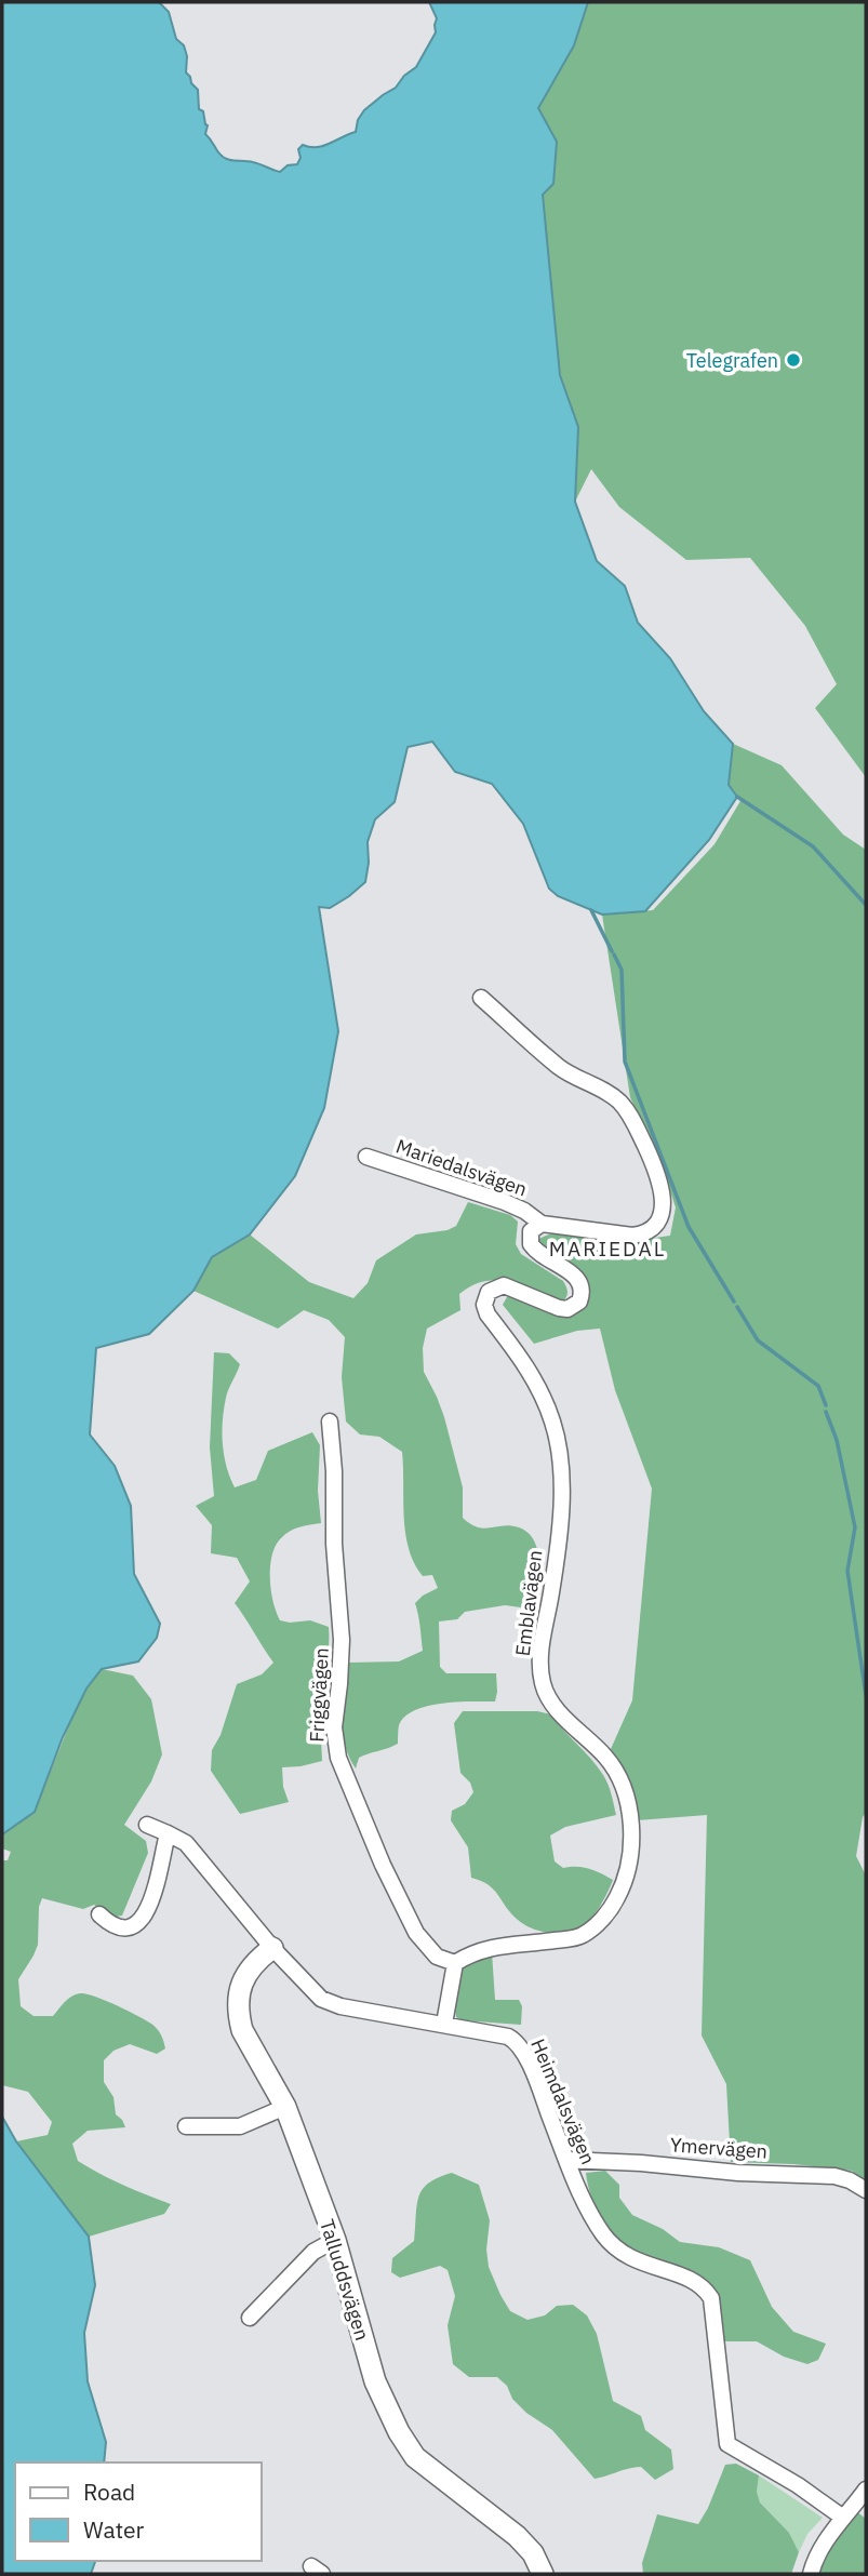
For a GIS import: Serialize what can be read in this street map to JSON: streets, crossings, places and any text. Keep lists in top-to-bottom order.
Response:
{
  "streets": {
    "street": [
      "Mariedalsvägen",
      "Emblavägen",
      "Friggvägen",
      "Heimdalsvägen",
      "Ymervägen",
      "Talluddsvägen"
    ]
  },
  "crossings": [
    ["Mariedalsvägen", "Emblavägen"],
    ["Emblavägen", "Friggvägen"],
    ["Heimdalsvägen", "Ymervägen"],
    ["Heimdalsvägen", "Talluddsvägen"]
  ],
  "districts": ["MARIEDAL"],
  "places": ["Telegrafen"],
  "legend": ["Road", "Water"]
}
